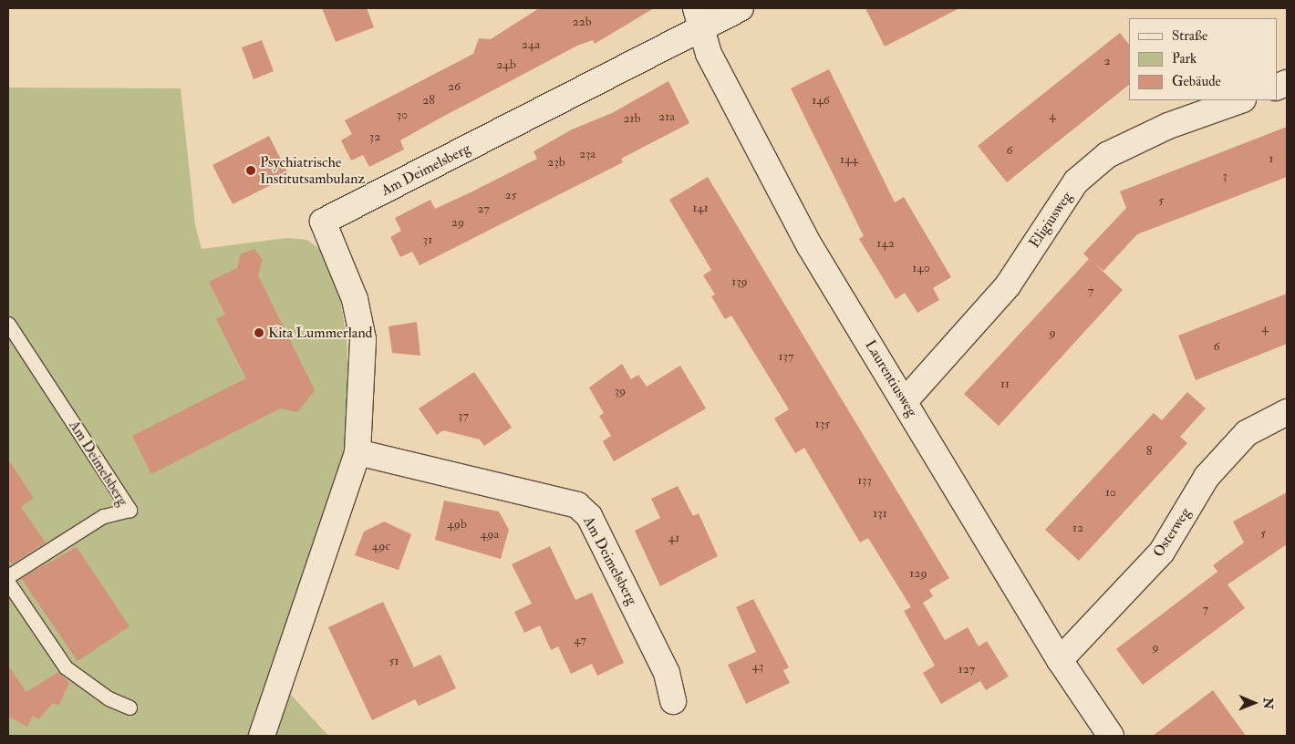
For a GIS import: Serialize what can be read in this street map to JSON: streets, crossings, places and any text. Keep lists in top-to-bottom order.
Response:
{
  "streets": {
    "street": [
      "Am Deimelsberg",
      "Eligiusweg",
      "Laurentiusweg",
      "Osterweg"
    ]
  },
  "crossings": [
    ["Am Deimelsberg", "Laurentiusweg"],
    ["Eligiusweg", "Laurentiusweg"],
    ["Laurentiusweg", "Osterweg"]
  ],
  "places": ["Psychiatrische Institutsambulanz", "Kita Lummerland"],
  "house_numbers": [
    "22b",
    "24a",
    "2",
    "24b",
    "26",
    "28",
    "146",
    "30",
    "4",
    "21a",
    "21b",
    "32",
    "6",
    "23a",
    "1",
    "144",
    "23b",
    "3",
    "25",
    "5",
    "141",
    "27",
    "29",
    "31",
    "142",
    "140",
    "139",
    "7",
    "4",
    "9",
    "6",
    "137",
    "11",
    "39",
    "37",
    "135",
    "8",
    "133",
    "10",
    "131",
    "49b",
    "12",
    "5",
    "49a",
    "41",
    "49c",
    "129",
    "7",
    "47",
    "9",
    "51",
    "43",
    "127"
  ],
  "legend": ["Straße", "Park", "Gebäude"],
  "north": "right"
}
